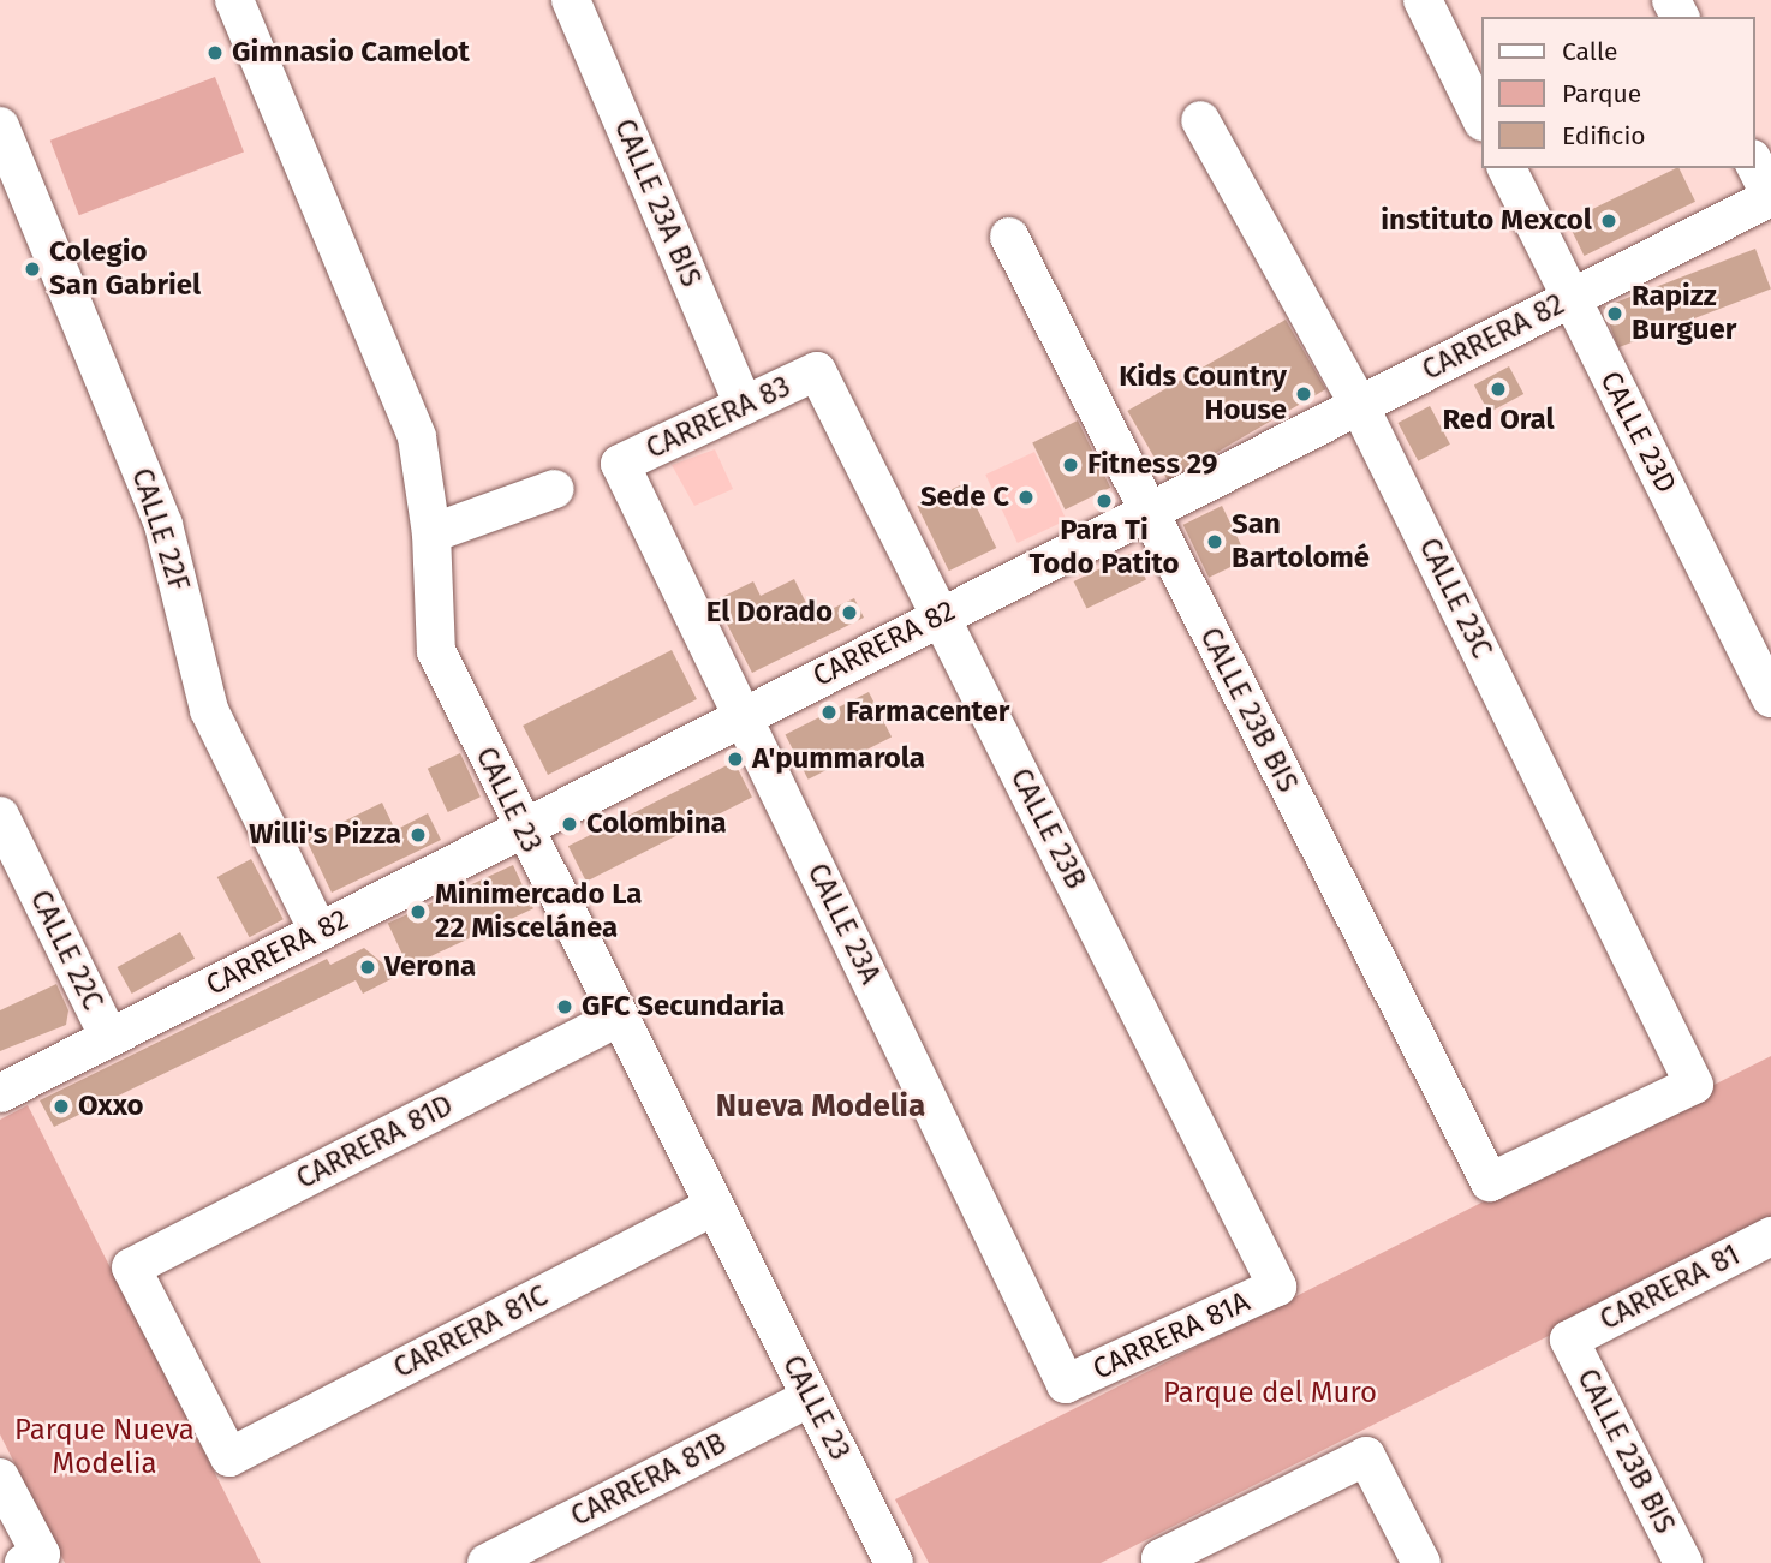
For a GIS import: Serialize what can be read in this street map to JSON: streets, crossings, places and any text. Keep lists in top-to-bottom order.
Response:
{
  "streets": {
    "street": [
      "CALLE 23A BIS",
      "CARRERA 82",
      "CARRERA 83",
      "CALLE 23D",
      "CALLE 22F",
      "CALLE 23C",
      "CALLE 23B BIS",
      "CALLE 23",
      "CALLE 23B",
      "CALLE 23A",
      "CALLE 22C",
      "CARRERA 81D",
      "CARRERA 81",
      "CARRERA 81C",
      "CARRERA 81A",
      "CARRERA 81B"
    ]
  },
  "crossings": [
    ["CALLE 23A BIS", "CARRERA 83"],
    ["CARRERA 82", "CALLE 23D"],
    ["CARRERA 82", "CALLE 22F"],
    ["CARRERA 82", "CALLE 23C"],
    ["CARRERA 82", "CALLE 23B BIS"],
    ["CARRERA 82", "CALLE 23"],
    ["CARRERA 82", "CALLE 23B"],
    ["CARRERA 82", "CALLE 23A"],
    ["CARRERA 82", "CALLE 22C"],
    ["CARRERA 83", "CALLE 23B"],
    ["CARRERA 83", "CALLE 23A"],
    ["CALLE 23C", "CALLE 23B BIS"],
    ["CALLE 23B BIS", "CARRERA 81"],
    ["CALLE 23", "CARRERA 81D"],
    ["CALLE 23", "CARRERA 81C"],
    ["CALLE 23", "CARRERA 81B"],
    ["CALLE 23B", "CARRERA 81A"],
    ["CALLE 23A", "CARRERA 81A"],
    ["CARRERA 81D", "CARRERA 81C"]
  ],
  "districts": ["Nueva Modelia"],
  "parks": ["Parque del Muro", "Parque Nueva Modelia"],
  "places": [
    "Gimnasio Camelot",
    "instituto Mexcol",
    "Colegio San Gabriel",
    "Rapizz Burguer",
    "Red Oral",
    "Kids Country House",
    "Fitness 29",
    "Sede C",
    "Para Ti Todo Patito",
    "San Bartolomé",
    "El Dorado",
    "Farmacenter",
    "A'pummarola",
    "Colombina",
    "Willi's Pizza",
    "Minimercado La 22 Miscelánea",
    "Verona",
    "GFC Secundaria",
    "Oxxo"
  ],
  "legend": ["Calle", "Parque", "Edificio"]
}
